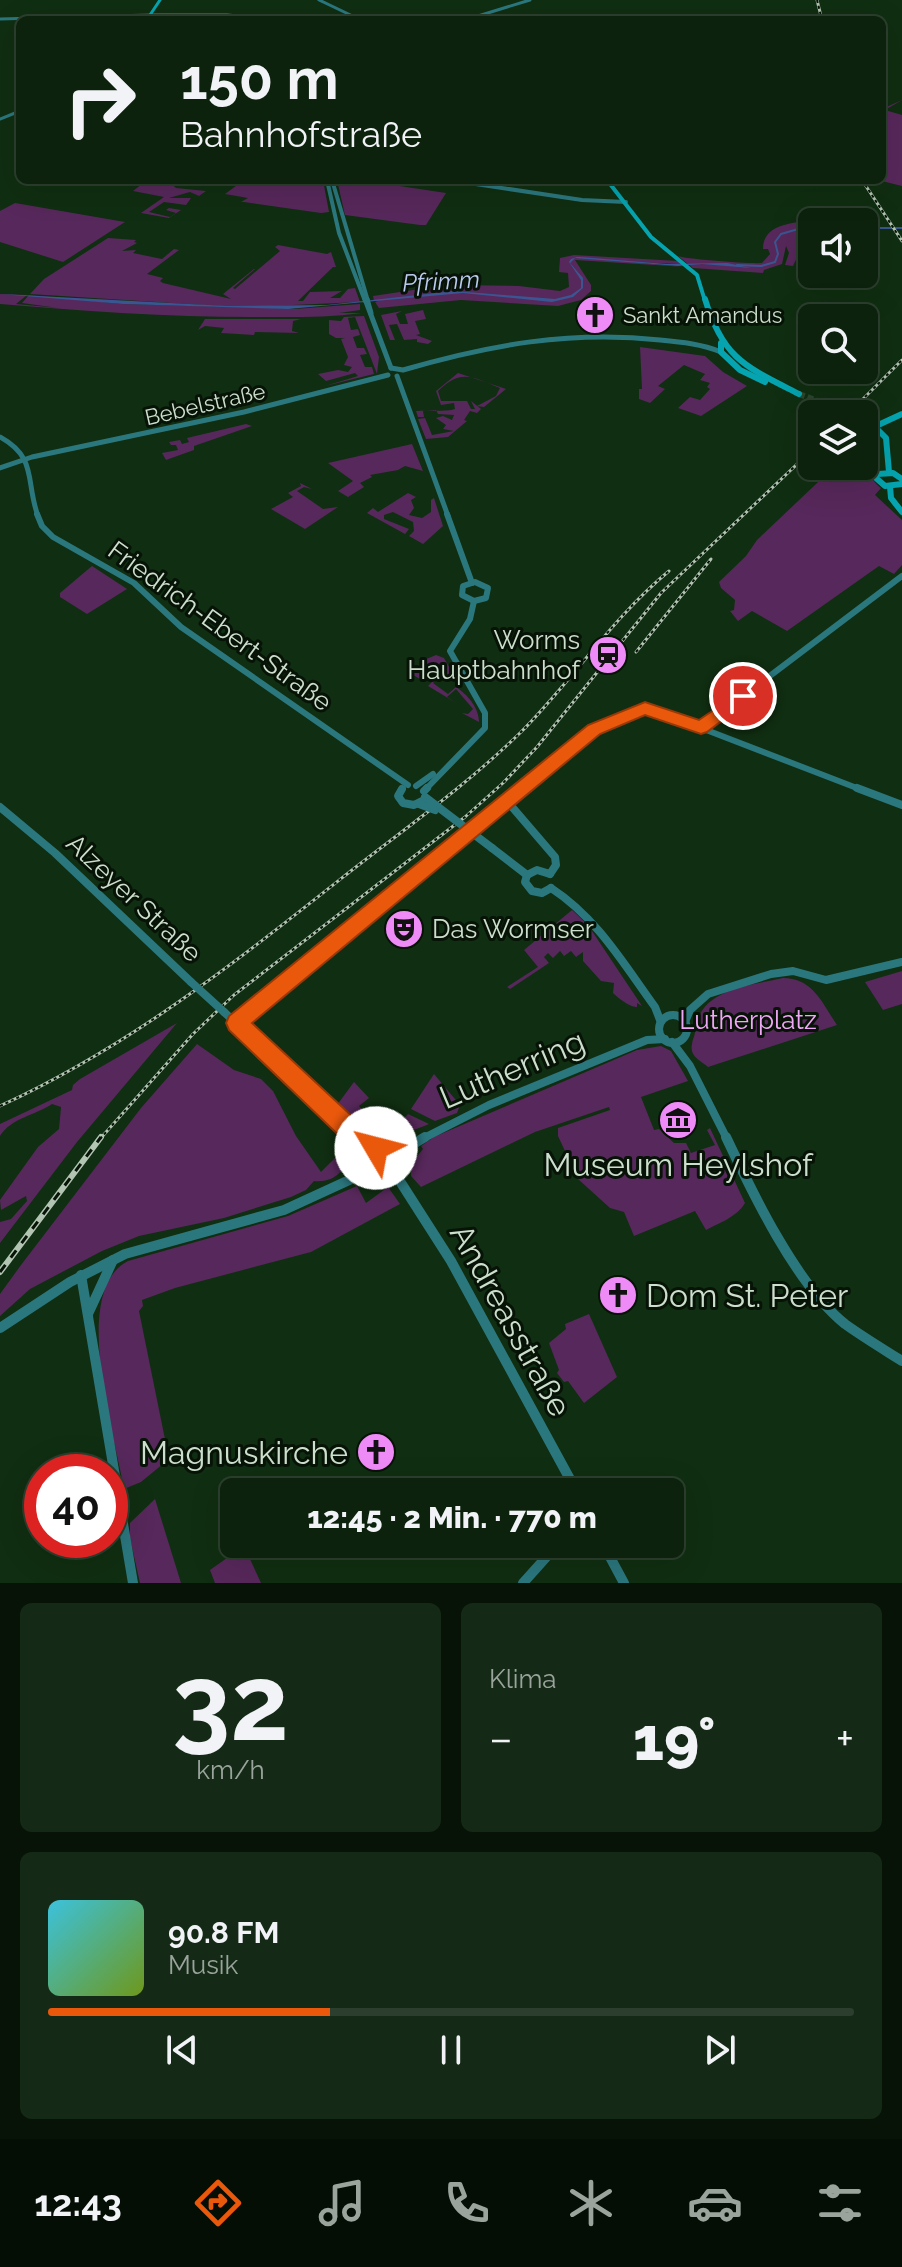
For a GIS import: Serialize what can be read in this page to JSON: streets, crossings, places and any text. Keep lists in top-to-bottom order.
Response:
{
  "streets": {
    "street": [
      "Bebelstraße",
      "Friedrich-Ebert-Straße",
      "Alzeyer Straße",
      "Lutherring",
      "Andreasstraße"
    ]
  },
  "crossings": [
    ["Bebelstraße", "Friedrich-Ebert-Straße"],
    ["Lutherring", "Andreasstraße"]
  ],
  "water": ["Pfrimm"],
  "parks": ["Lutherplatz"],
  "places": {
    "church": ["Sankt Amandus", "Dom St. Peter", "Magnuskirche"],
    "station": ["Worms Hauptbahnhof"],
    "theatre": ["Das Wormser"],
    "museum": ["Museum Heylshof"]
  },
  "page": {
    "turn": ["150 m", "Bahnhofstraße"],
    "limit": "40",
    "trip": "12:45 · 2 Min. · 770 m",
    "tile": [
      ["32", "km/h"],
      "Klima"
    ],
    "heat": ["−", "19°", "+"],
    "song": ["90.8 FM", "Musik"],
    "tabs": "12:43"
  }
}
